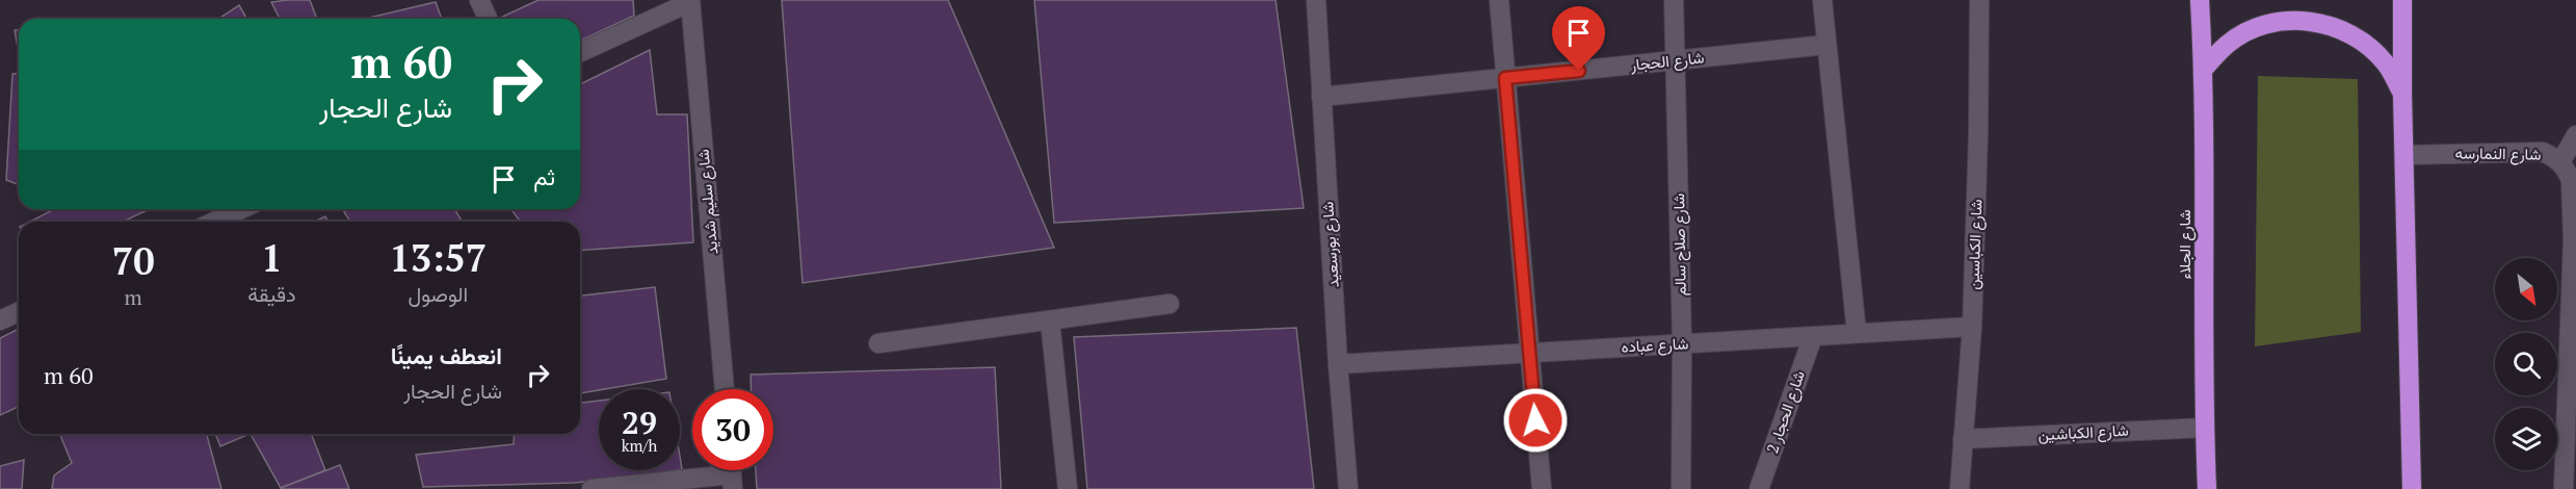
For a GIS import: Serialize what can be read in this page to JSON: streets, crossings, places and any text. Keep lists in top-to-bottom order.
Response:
{
  "streets": {
    "highway": ["شارع الجلاء"],
    "street": [
      "شارع الحجار",
      "شارع النمارسه",
      "شارع سليم شديد",
      "شارع بورسعيد",
      "شارع صلاح سالم",
      "شارع الكباسين",
      "شارع عباده",
      "شارع الحجار 2",
      "شارع الكباشين"
    ]
  },
  "crossings": [
    ["شارع الحجار", "شارع بورسعيد"],
    ["شارع الحجار", "شارع صلاح سالم"],
    ["شارع بورسعيد", "شارع عباده"],
    ["شارع صلاح سالم", "شارع عباده"],
    ["شارع الكباسين", "شارع عباده"],
    ["شارع الكباسين", "شارع الكباشين"],
    ["شارع الجلاء", "شارع الكباشين"],
    ["شارع عباده", "شارع الحجار 2"]
  ],
  "north": "bottom right",
  "page": {
    "turn": ["60 m", "شارع الحجار"],
    "then": "ثم",
    "eta": [
      "13:57",
      "الوصول",
      "1",
      "دقيقة",
      "70",
      "m"
    ],
    "list": [
      {
        "name": "انعطف يمينًا",
        "note": "شارع الحجار",
        "value": "60 m"
      }
    ],
    "speed": "29 km/h",
    "limit": "30"
  }
}
